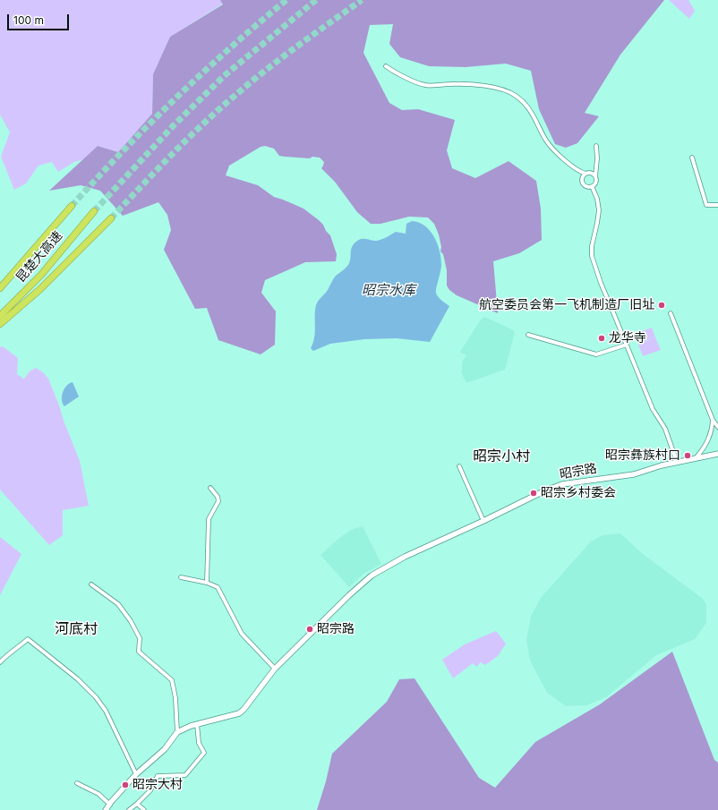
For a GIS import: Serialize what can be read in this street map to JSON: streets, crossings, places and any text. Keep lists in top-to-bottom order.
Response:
{
  "streets": {
    "highway": ["昆楚大高速"],
    "street": ["昭宗路"]
  },
  "districts": ["昭宗小村", "河底村"],
  "water": ["昭宗水库"],
  "places": [
    "航空委员会第一飞机制造厂旧址",
    "龙华寺",
    "昭宗彝族村口",
    "昭宗乡村委会",
    "昭宗路",
    "昭宗大村"
  ],
  "scale_bar": "100 m"
}
